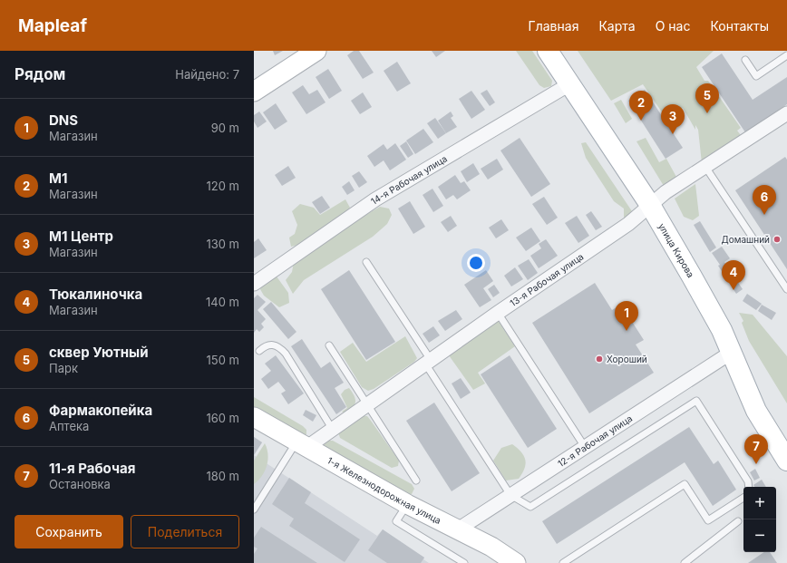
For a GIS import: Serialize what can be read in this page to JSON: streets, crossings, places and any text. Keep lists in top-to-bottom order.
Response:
{
  "streets": {
    "main road": ["улица Кирова"],
    "street": [
      "14-я Рабочая улица",
      "13-я Рабочая улица",
      "12-я Рабочая улица",
      "1-я Железнодорожная улица"
    ]
  },
  "crossings": [
    ["14-я Рабочая улица", "улица Кирова"],
    ["улица Кирова", "13-я Рабочая улица"],
    ["улица Кирова", "12-я Рабочая улица"],
    ["13-я Рабочая улица", "1-я Железнодорожная улица"],
    ["12-я Рабочая улица", "1-я Железнодорожная улица"]
  ],
  "places": ["Домашний", "Хороший"],
  "page": {
    "header": "Mapleaf",
    "nav": [
      "Главная",
      "Карта",
      "О нас",
      "Контакты"
    ],
    "heading": ["Рядом", "Найдено: 7"],
    "pins": [
      "5",
      "2",
      "3",
      "6",
      "4",
      "1",
      "7"
    ],
    "list": [
      {
        "mark": "1",
        "name": "DNS",
        "note": "Магазин",
        "value": "90 m"
      },
      {
        "mark": "2",
        "name": "М1",
        "note": "Магазин",
        "value": "120 m"
      },
      {
        "mark": "3",
        "name": "М1 Центр",
        "note": "Магазин",
        "value": "130 m"
      },
      {
        "mark": "4",
        "name": "Тюкалиночка",
        "note": "Магазин",
        "value": "140 m"
      },
      {
        "mark": "5",
        "name": "сквер Уютный",
        "note": "Парк",
        "value": "150 m"
      },
      {
        "mark": "6",
        "name": "Фармакопейка",
        "note": "Аптека",
        "value": "160 m"
      },
      {
        "mark": "7",
        "name": "11-я Рабочая",
        "note": "Остановка",
        "value": "180 m"
      }
    ],
    "map_buttons": ["+", "−"],
    "buttons": ["Сохранить", "Поделиться"]
  }
}
